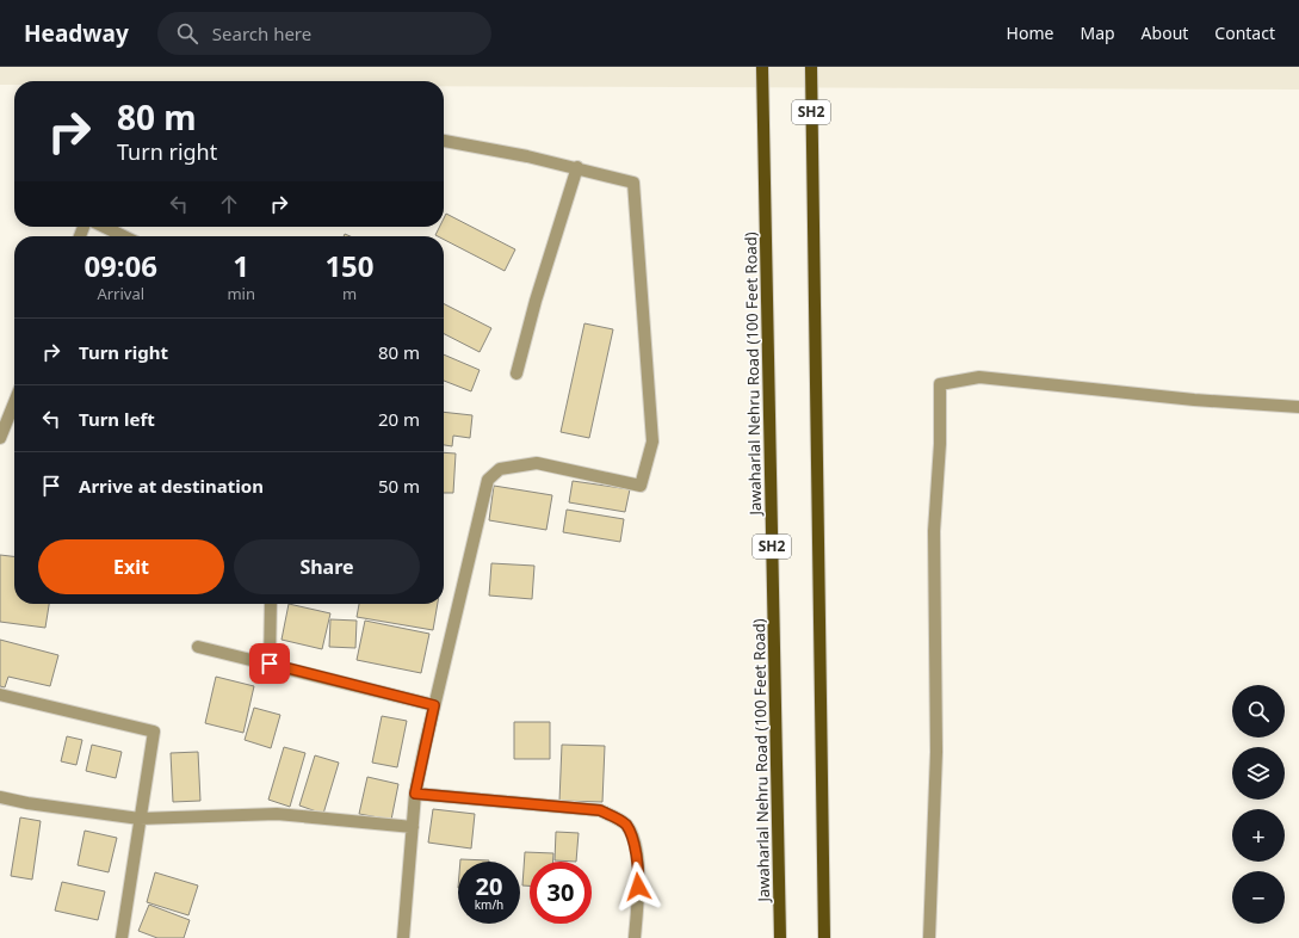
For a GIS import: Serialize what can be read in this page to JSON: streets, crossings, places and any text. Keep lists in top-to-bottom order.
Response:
{
  "streets": {
    "main road": ["SH2", "Jawaharlal Nehru Road (100 Feet Road)"]
  },
  "page": {
    "header": "Headway",
    "search": "Search here",
    "nav": [
      "Home",
      "Map",
      "About",
      "Contact"
    ],
    "turn": ["80 m", "Turn right"],
    "eta": [
      "09:06",
      "Arrival",
      "1",
      "min",
      "150",
      "m"
    ],
    "list": [
      {
        "name": "Turn right",
        "value": "80 m"
      },
      {
        "name": "Turn left",
        "value": "20 m"
      },
      {
        "name": "Arrive at destination",
        "value": "50 m"
      }
    ],
    "buttons": ["Exit", "Share"],
    "map_buttons": ["+", "−"],
    "speed": "20 km/h",
    "limit": "30"
  }
}
